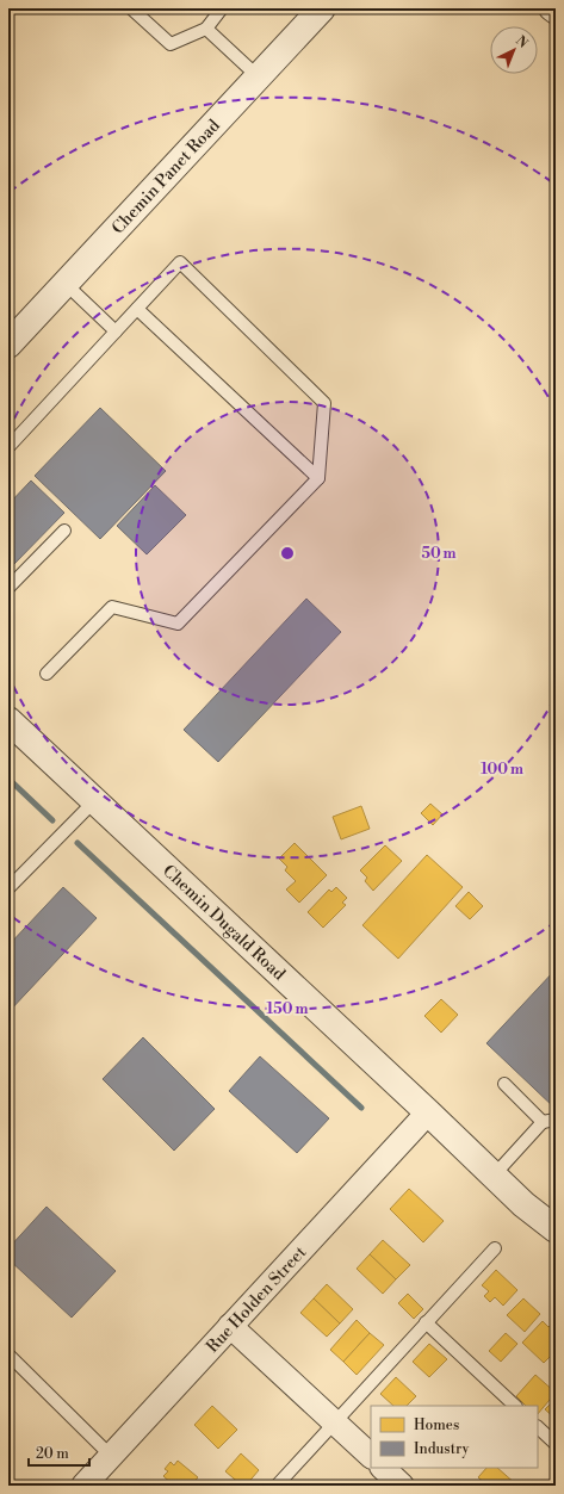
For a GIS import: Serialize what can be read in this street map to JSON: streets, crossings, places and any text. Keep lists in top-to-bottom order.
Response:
{
  "streets": {
    "street": ["Chemin Panet Road", "Chemin Dugald Road", "Rue Holden Street"]
  },
  "crossings": [
    ["Chemin Dugald Road", "Rue Holden Street"]
  ],
  "legend": ["Homes", "Industry"],
  "scale_bar": "20 m",
  "north": "top right",
  "rings": ["50 m", "100 m", "150 m"]
}
